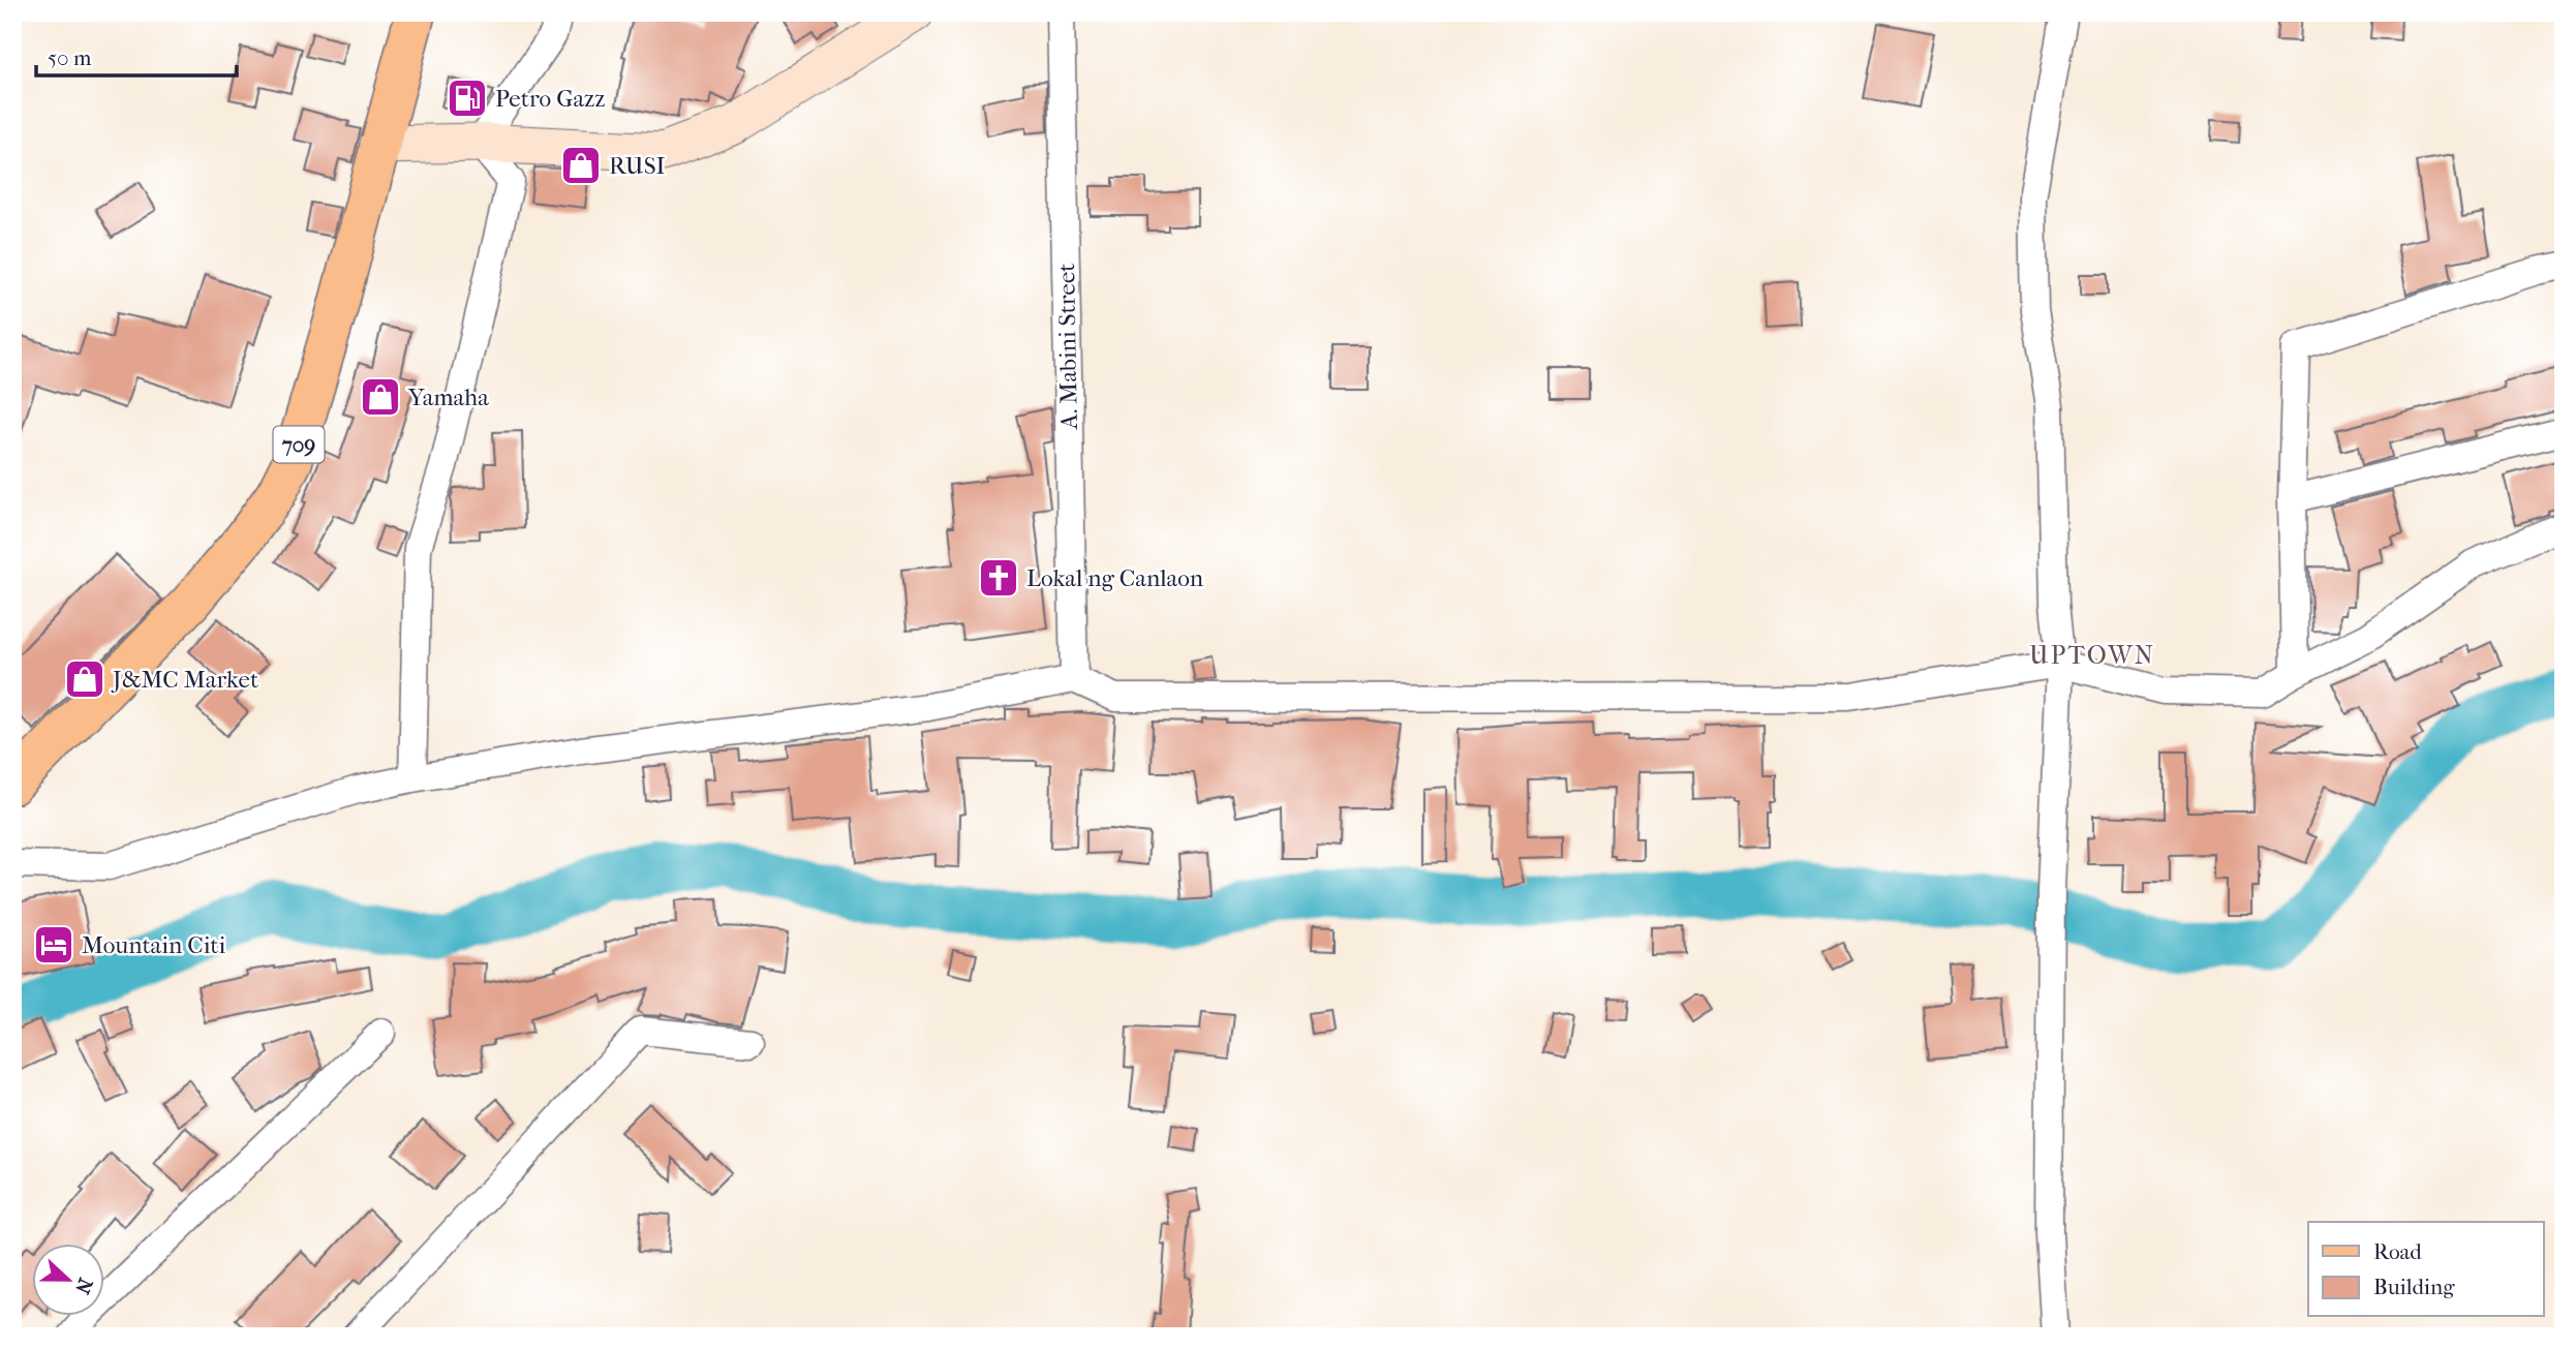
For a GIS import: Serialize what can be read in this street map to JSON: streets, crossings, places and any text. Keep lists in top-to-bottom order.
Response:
{
  "streets": {
    "main road": ["709"],
    "street": ["A. Mabini Street"]
  },
  "districts": ["UPTOWN"],
  "places": {
    "fuel station": ["Petro Gazz"],
    "shop": ["RUSI", "Yamaha", "J&MC Market"],
    "church": ["Lokal ng Canlaon"],
    "hotel": ["Mountain Citi"]
  },
  "legend": ["Road", "Building"],
  "scale_bar": "50 m",
  "north": "right"
}
